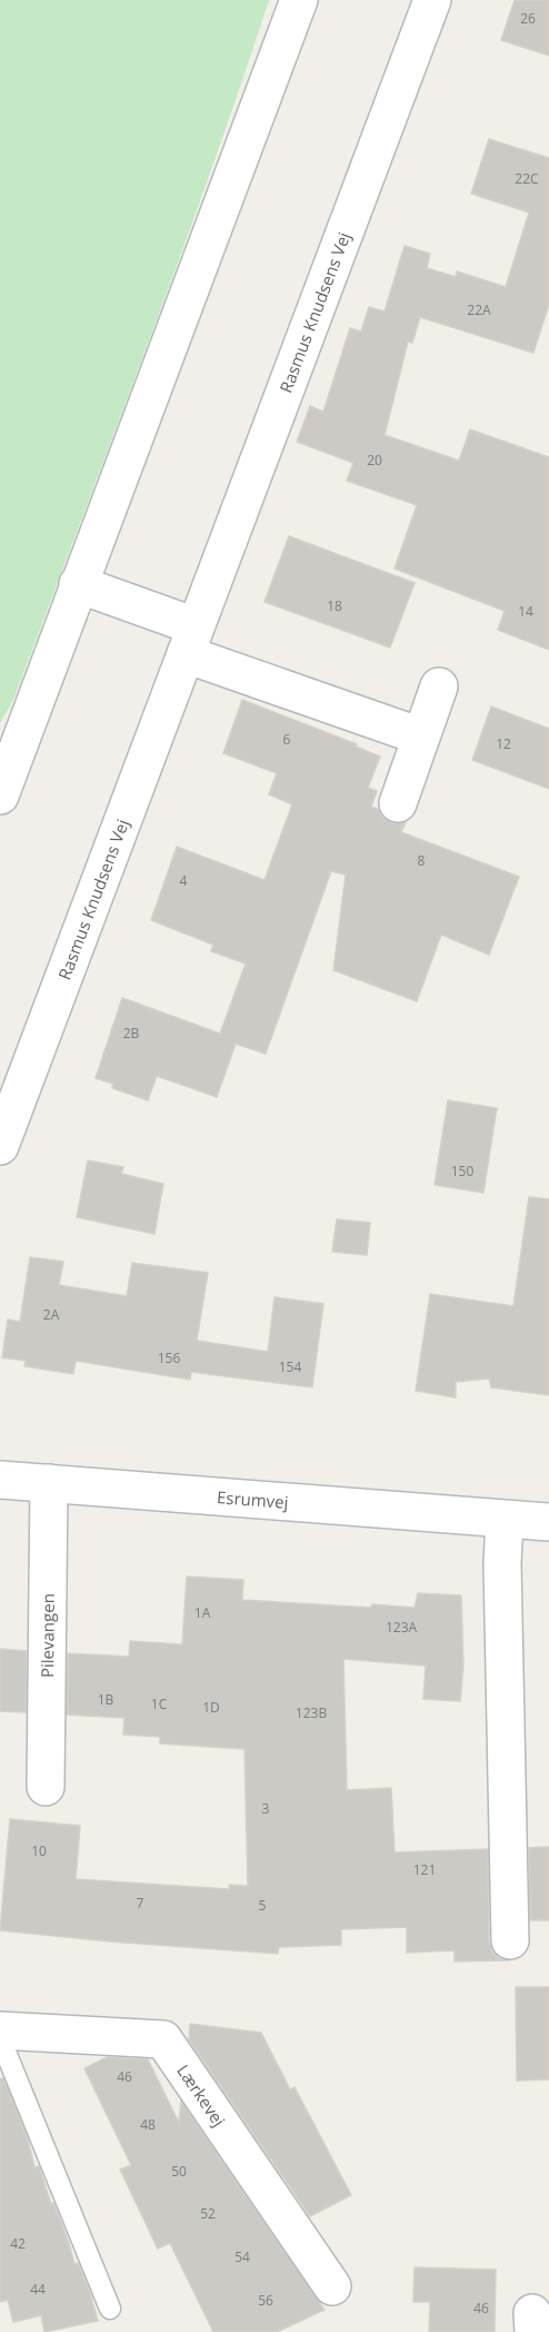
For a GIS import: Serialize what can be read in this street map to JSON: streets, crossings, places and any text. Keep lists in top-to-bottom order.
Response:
{
  "streets": {
    "street": [
      "Rasmus Knudsens Vej",
      "Esrumvej",
      "Pilevangen",
      "Lærkevej"
    ]
  },
  "crossings": [
    ["Esrumvej", "Pilevangen"]
  ],
  "house_numbers": [
    "26",
    "22C",
    "22A",
    "20",
    "18",
    "14",
    "6",
    "12",
    "8",
    "4",
    "2B",
    "150",
    "2A",
    "156",
    "154",
    "1A",
    "123A",
    "1B",
    "1C",
    "1D",
    "123B",
    "3",
    "10",
    "121",
    "7",
    "5",
    "46",
    "48",
    "50",
    "52",
    "42",
    "54",
    "44",
    "56",
    "46"
  ]
}
